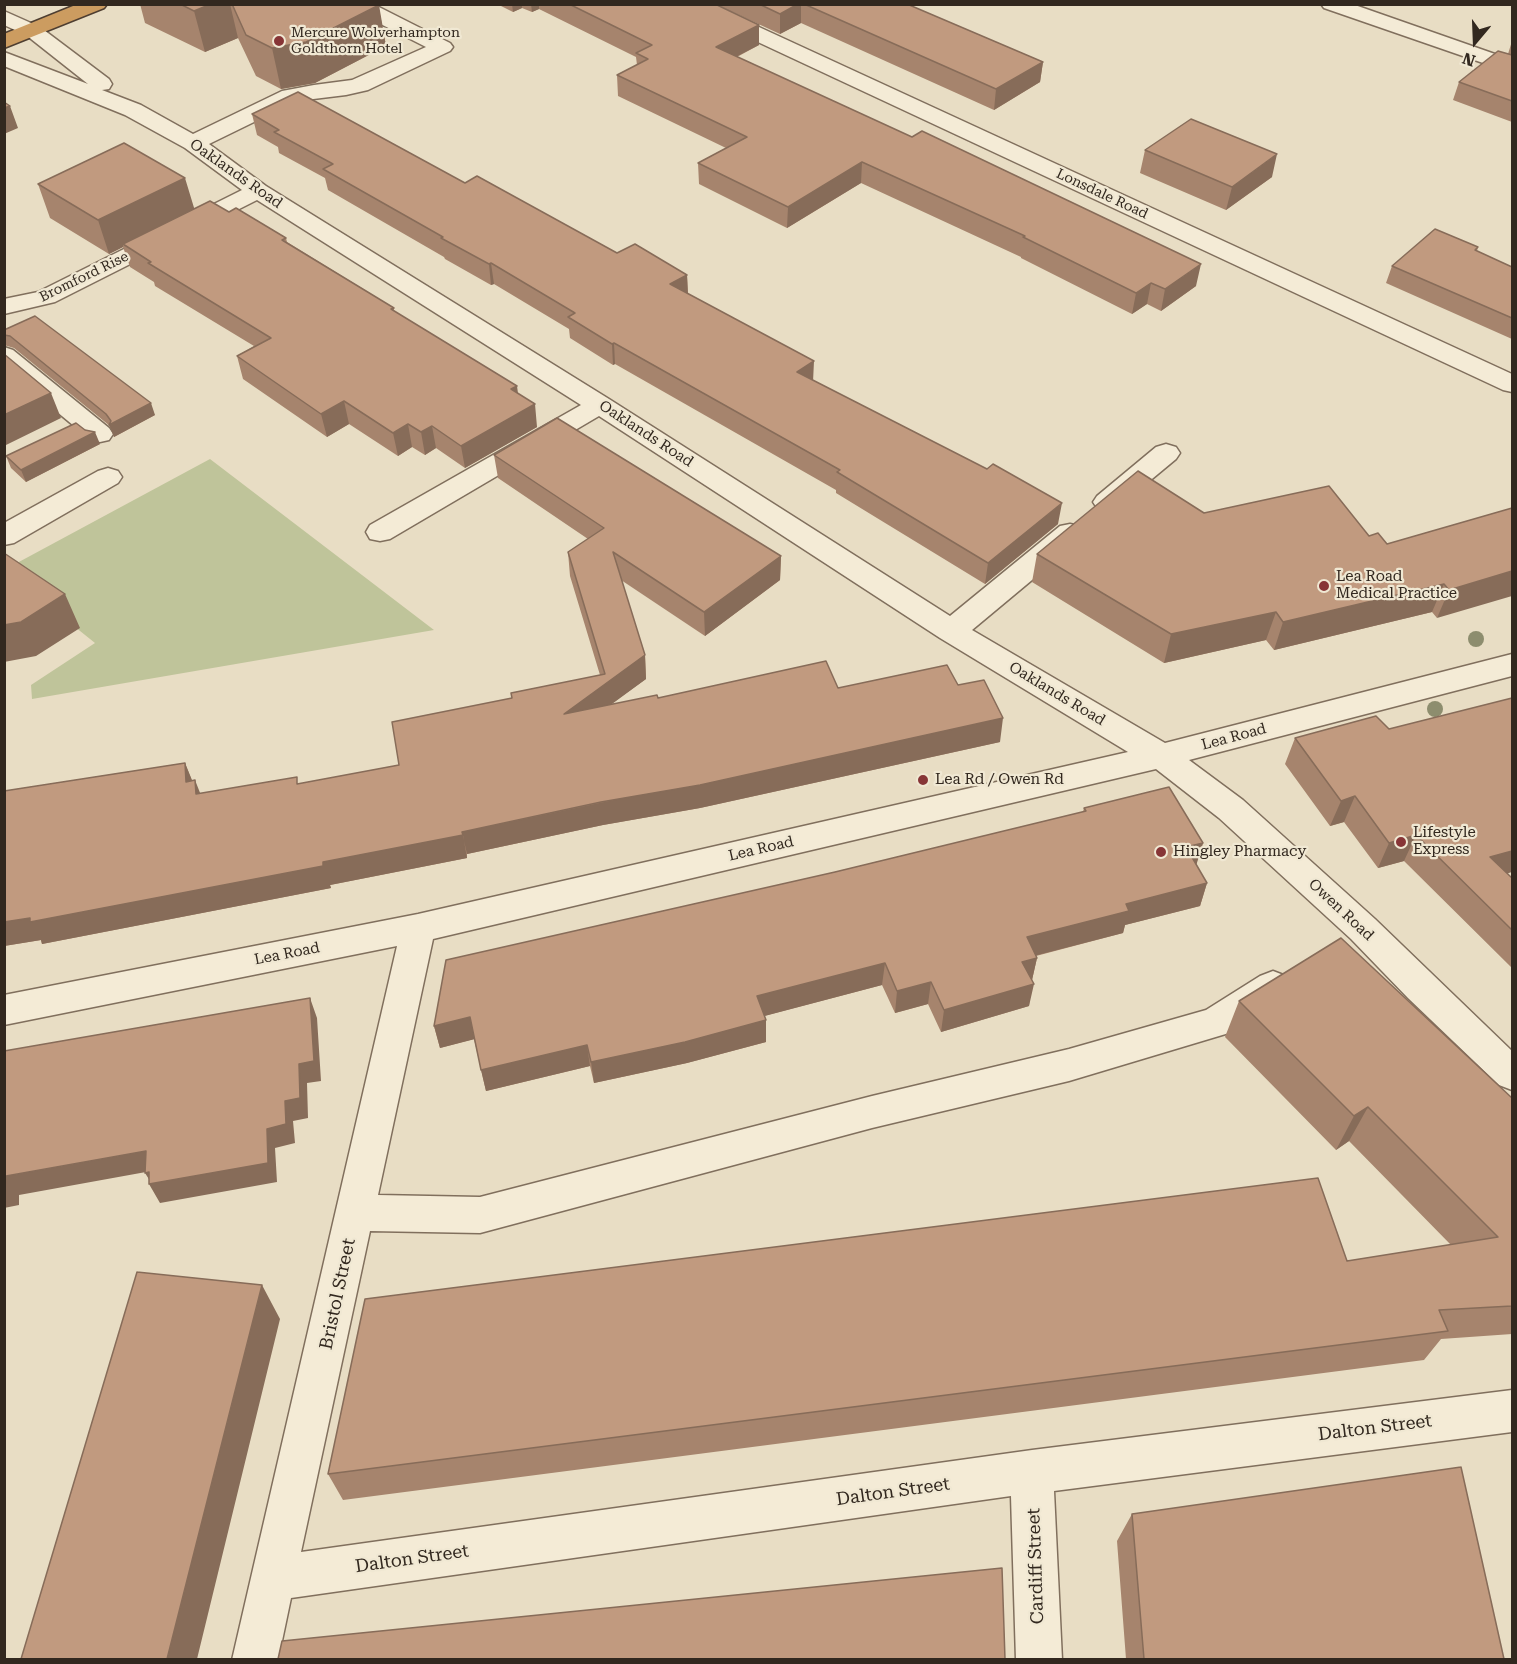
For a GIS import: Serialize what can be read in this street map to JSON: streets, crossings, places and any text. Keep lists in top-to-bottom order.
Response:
{
  "streets": {
    "street": [
      "Oaklands Road",
      "Lonsdale Road",
      "Bromford Rise",
      "Lea Road",
      "Owen Road",
      "Bristol Street",
      "Dalton Street",
      "Cardiff Street"
    ]
  },
  "crossings": [
    ["Oaklands Road", "Bromford Rise"],
    ["Oaklands Road", "Lea Road"],
    ["Oaklands Road", "Owen Road"],
    ["Lea Road", "Owen Road"],
    ["Lea Road", "Bristol Street"],
    ["Bristol Street", "Dalton Street"],
    ["Dalton Street", "Cardiff Street"]
  ],
  "places": [
    "Mercure Wolverhampton Goldthorn Hotel",
    "Lea Road Medical Practice",
    "Lea Rd / Owen Rd",
    "Lifestyle Express",
    "Hingley Pharmacy"
  ],
  "north": "bottom"
}
